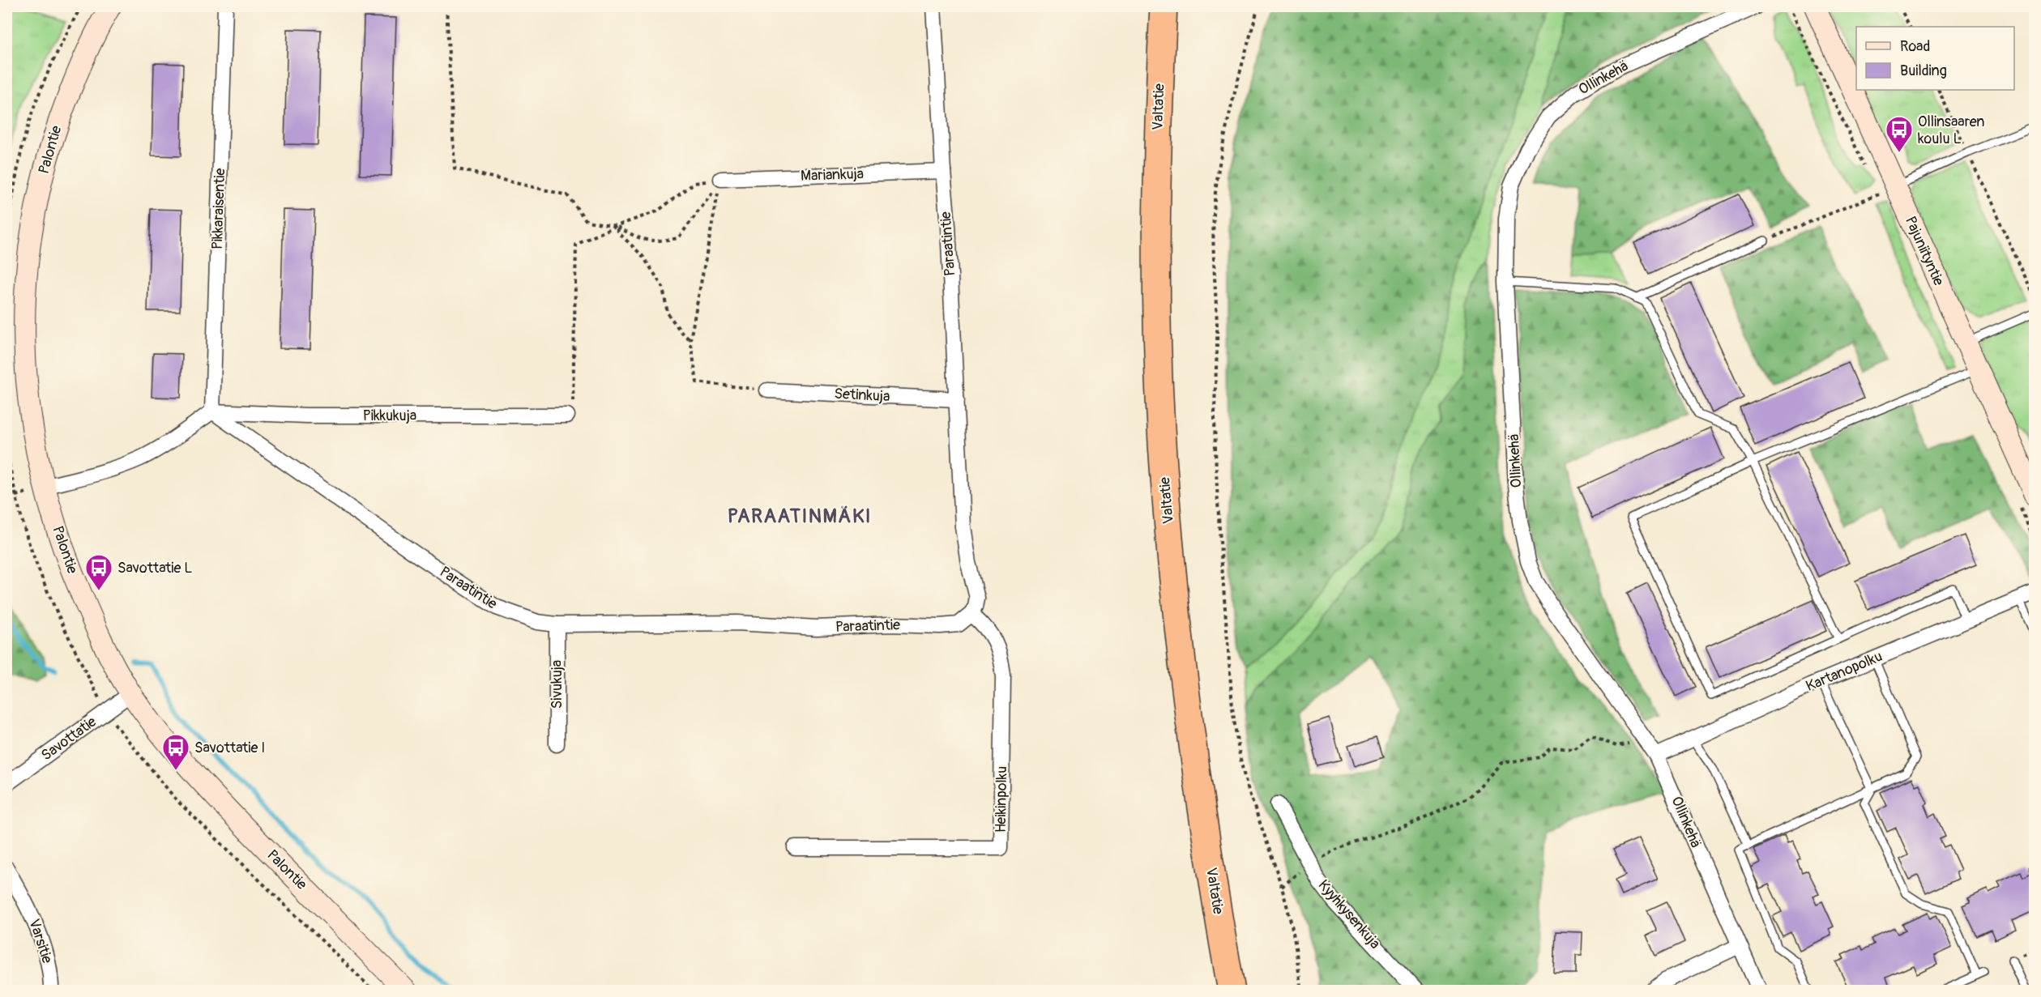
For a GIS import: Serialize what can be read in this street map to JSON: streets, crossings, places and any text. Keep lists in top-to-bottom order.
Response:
{
  "streets": {
    "highway": ["Valtatie"],
    "street": [
      "Ollinkehä",
      "Palontie",
      "Mariankuja",
      "Pikkaraisentie",
      "Paraatintie",
      "Pajuniityntie",
      "Setinkuja",
      "Pikkukuja",
      "Kartanopolku",
      "Sivukuja",
      "Savottatie",
      "Heikinpolku",
      "Kyyhkysenkuja",
      "Varsitie"
    ]
  },
  "crossings": [
    ["Ollinkehä", "Kartanopolku"],
    ["Palontie", "Savottatie"],
    ["Mariankuja", "Paraatintie"],
    ["Pikkaraisentie", "Paraatintie"],
    ["Pikkaraisentie", "Pikkukuja"],
    ["Paraatintie", "Setinkuja"],
    ["Paraatintie", "Pikkukuja"],
    ["Paraatintie", "Sivukuja"],
    ["Paraatintie", "Heikinpolku"]
  ],
  "districts": ["PARAATINMÄKI"],
  "places": {
    "bus stop": ["Ollinsaaren koulu L", "Savottatie L", "Savottatie I"]
  },
  "legend": ["Road", "Building"]
}
